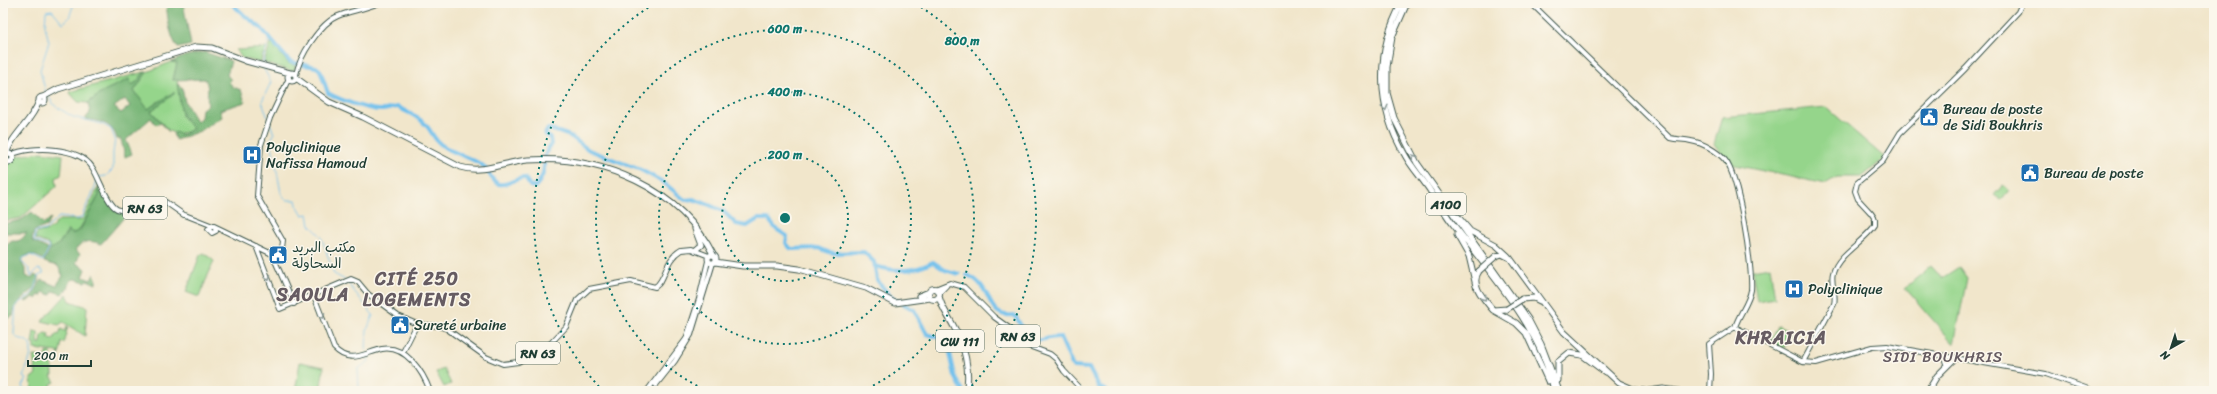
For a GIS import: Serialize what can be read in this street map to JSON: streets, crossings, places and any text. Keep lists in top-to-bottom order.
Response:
{
  "streets": {
    "highway": ["A100", "CW 111"],
    "main road": ["RN 63"]
  },
  "crossings": [
    ["RN 63", "CW 111"]
  ],
  "districts": [
    "CITÉ 250 LOGEMENTS",
    "SAOULA",
    "KHRAICIA",
    "SIDI BOUKHRIS"
  ],
  "places": {
    "public building": [
      "Bureau de poste de Sidi Boukhris",
      "Bureau de poste",
      "مكتب البريد السحاولة",
      "Sureté urbaine"
    ],
    "hospital": ["Polyclinique Nafissa Hamoud", "Polyclinique"]
  },
  "scale_bar": "200 m",
  "north": "bottom left",
  "rings": [
    "600 m",
    "800 m",
    "400 m",
    "200 m"
  ]
}
